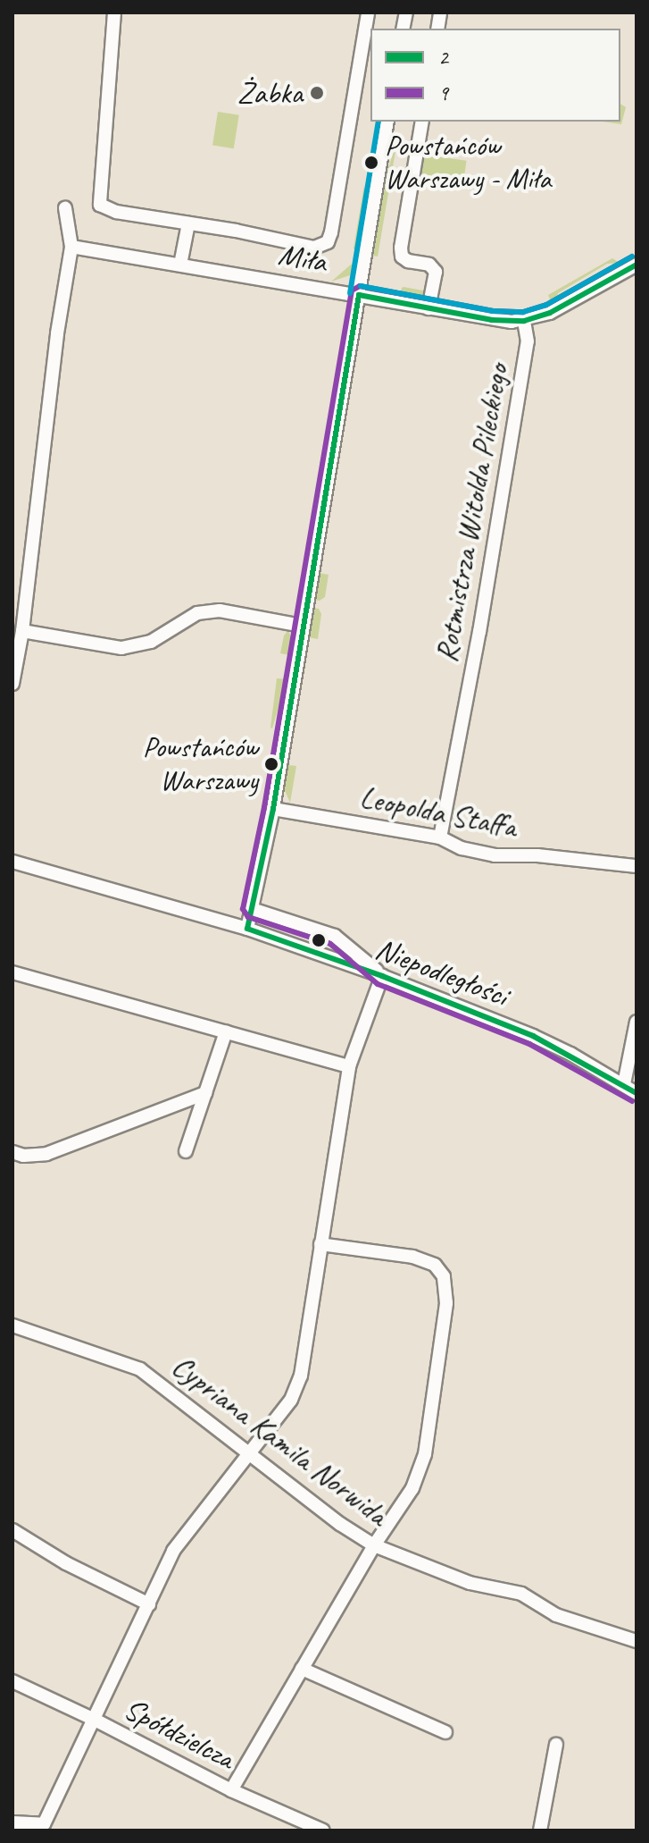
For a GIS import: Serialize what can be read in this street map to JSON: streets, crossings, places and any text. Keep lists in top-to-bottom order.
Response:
{
  "streets": {
    "street": [
      "Miła",
      "Rotmistrza Witolda Pileckiego",
      "Leopolda Staffa",
      "Niepodległości",
      "Cypriana Kamila Norwida",
      "Spółdzielcza"
    ]
  },
  "crossings": [
    ["Miła", "Rotmistrza Witolda Pileckiego"],
    ["Rotmistrza Witolda Pileckiego", "Leopolda Staffa"]
  ],
  "places": ["Żabka", "Powstańców Warszawy - Miła", "Powstańców Warszawy"],
  "lines": ["transit line 9", "transit line 2"],
  "legend": ["2", "9"]
}
